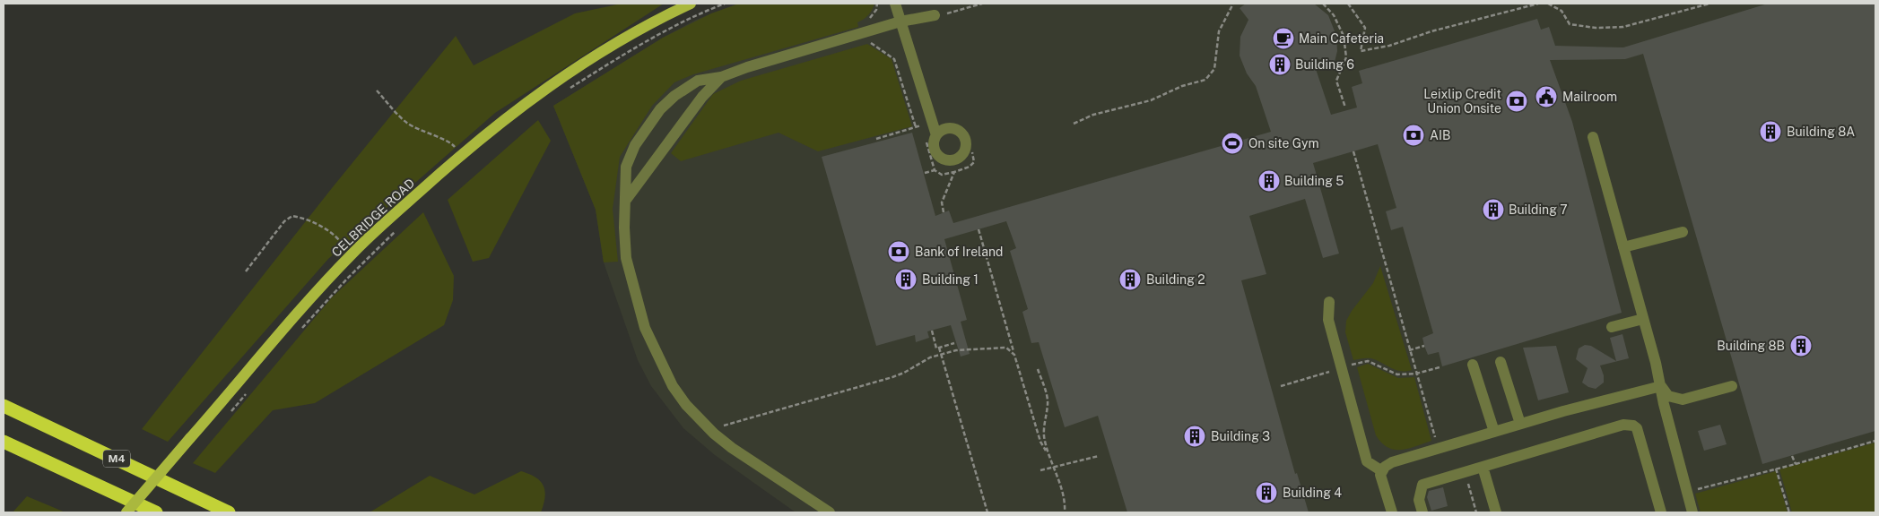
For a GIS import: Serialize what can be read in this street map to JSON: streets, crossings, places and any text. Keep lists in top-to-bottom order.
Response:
{
  "streets": {
    "highway": ["M4"],
    "main road": ["CELBRIDGE ROAD"]
  },
  "places": {
    "cafe": ["Main Cafeteria"],
    "building": [
      "Building 6",
      "Building 8A",
      "Building 5",
      "Building 7",
      "Building 1",
      "Building 2",
      "Building 8B",
      "Building 3",
      "Building 4"
    ],
    "public building": ["Mailroom"],
    "bank": ["Leixlip Credit Union Onsite", "AIB", "Bank of Ireland"],
    "sports": ["On site Gym"]
  }
}
